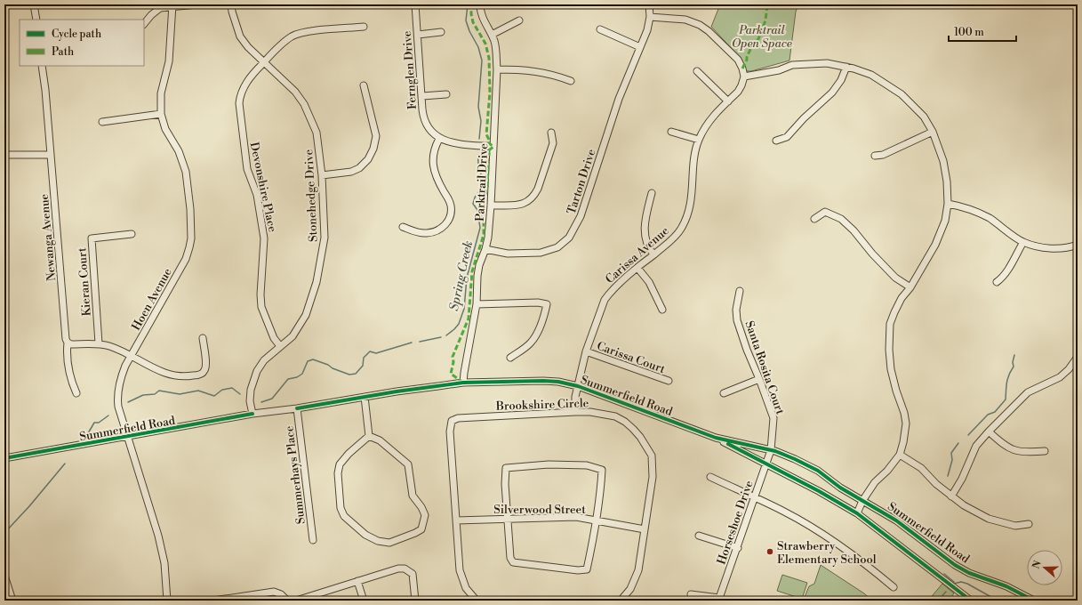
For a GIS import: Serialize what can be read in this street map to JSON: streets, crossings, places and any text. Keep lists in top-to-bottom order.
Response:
{
  "streets": {
    "street": [
      "Fernglen Drive",
      "Tarton Drive",
      "Parktrail Drive",
      "Devonshire Place",
      "Stonehedge Drive",
      "Newanga Avenue",
      "Carissa Avenue",
      "Kieran Court",
      "Hoen Avenue",
      "Carissa Court",
      "Santa Rosita Court",
      "Summerfield Road",
      "Brookshire Circle",
      "Summerhays Place",
      "Silverwood Street",
      "Horseshoe Drive"
    ]
  },
  "crossings": [
    ["Tarton Drive", "Parktrail Drive"],
    ["Parktrail Drive", "Summerfield Road"],
    ["Devonshire Place", "Stonehedge Drive"],
    ["Stonehedge Drive", "Summerfield Road"],
    ["Carissa Avenue", "Carissa Court"],
    ["Carissa Avenue", "Summerfield Road"],
    ["Carissa Avenue", "Brookshire Circle"],
    ["Hoen Avenue", "Summerfield Road"],
    ["Santa Rosita Court", "Summerfield Road"],
    ["Santa Rosita Court", "Horseshoe Drive"],
    ["Summerfield Road", "Summerhays Place"],
    ["Summerfield Road", "Horseshoe Drive"],
    ["Brookshire Circle", "Silverwood Street"]
  ],
  "water": ["Spring Creek"],
  "parks": ["Parktrail Open Space"],
  "places": ["Strawberry Elementary School"],
  "legend": ["Cycle path", "Path"],
  "scale_bar": "100 m",
  "north": "left"
}
